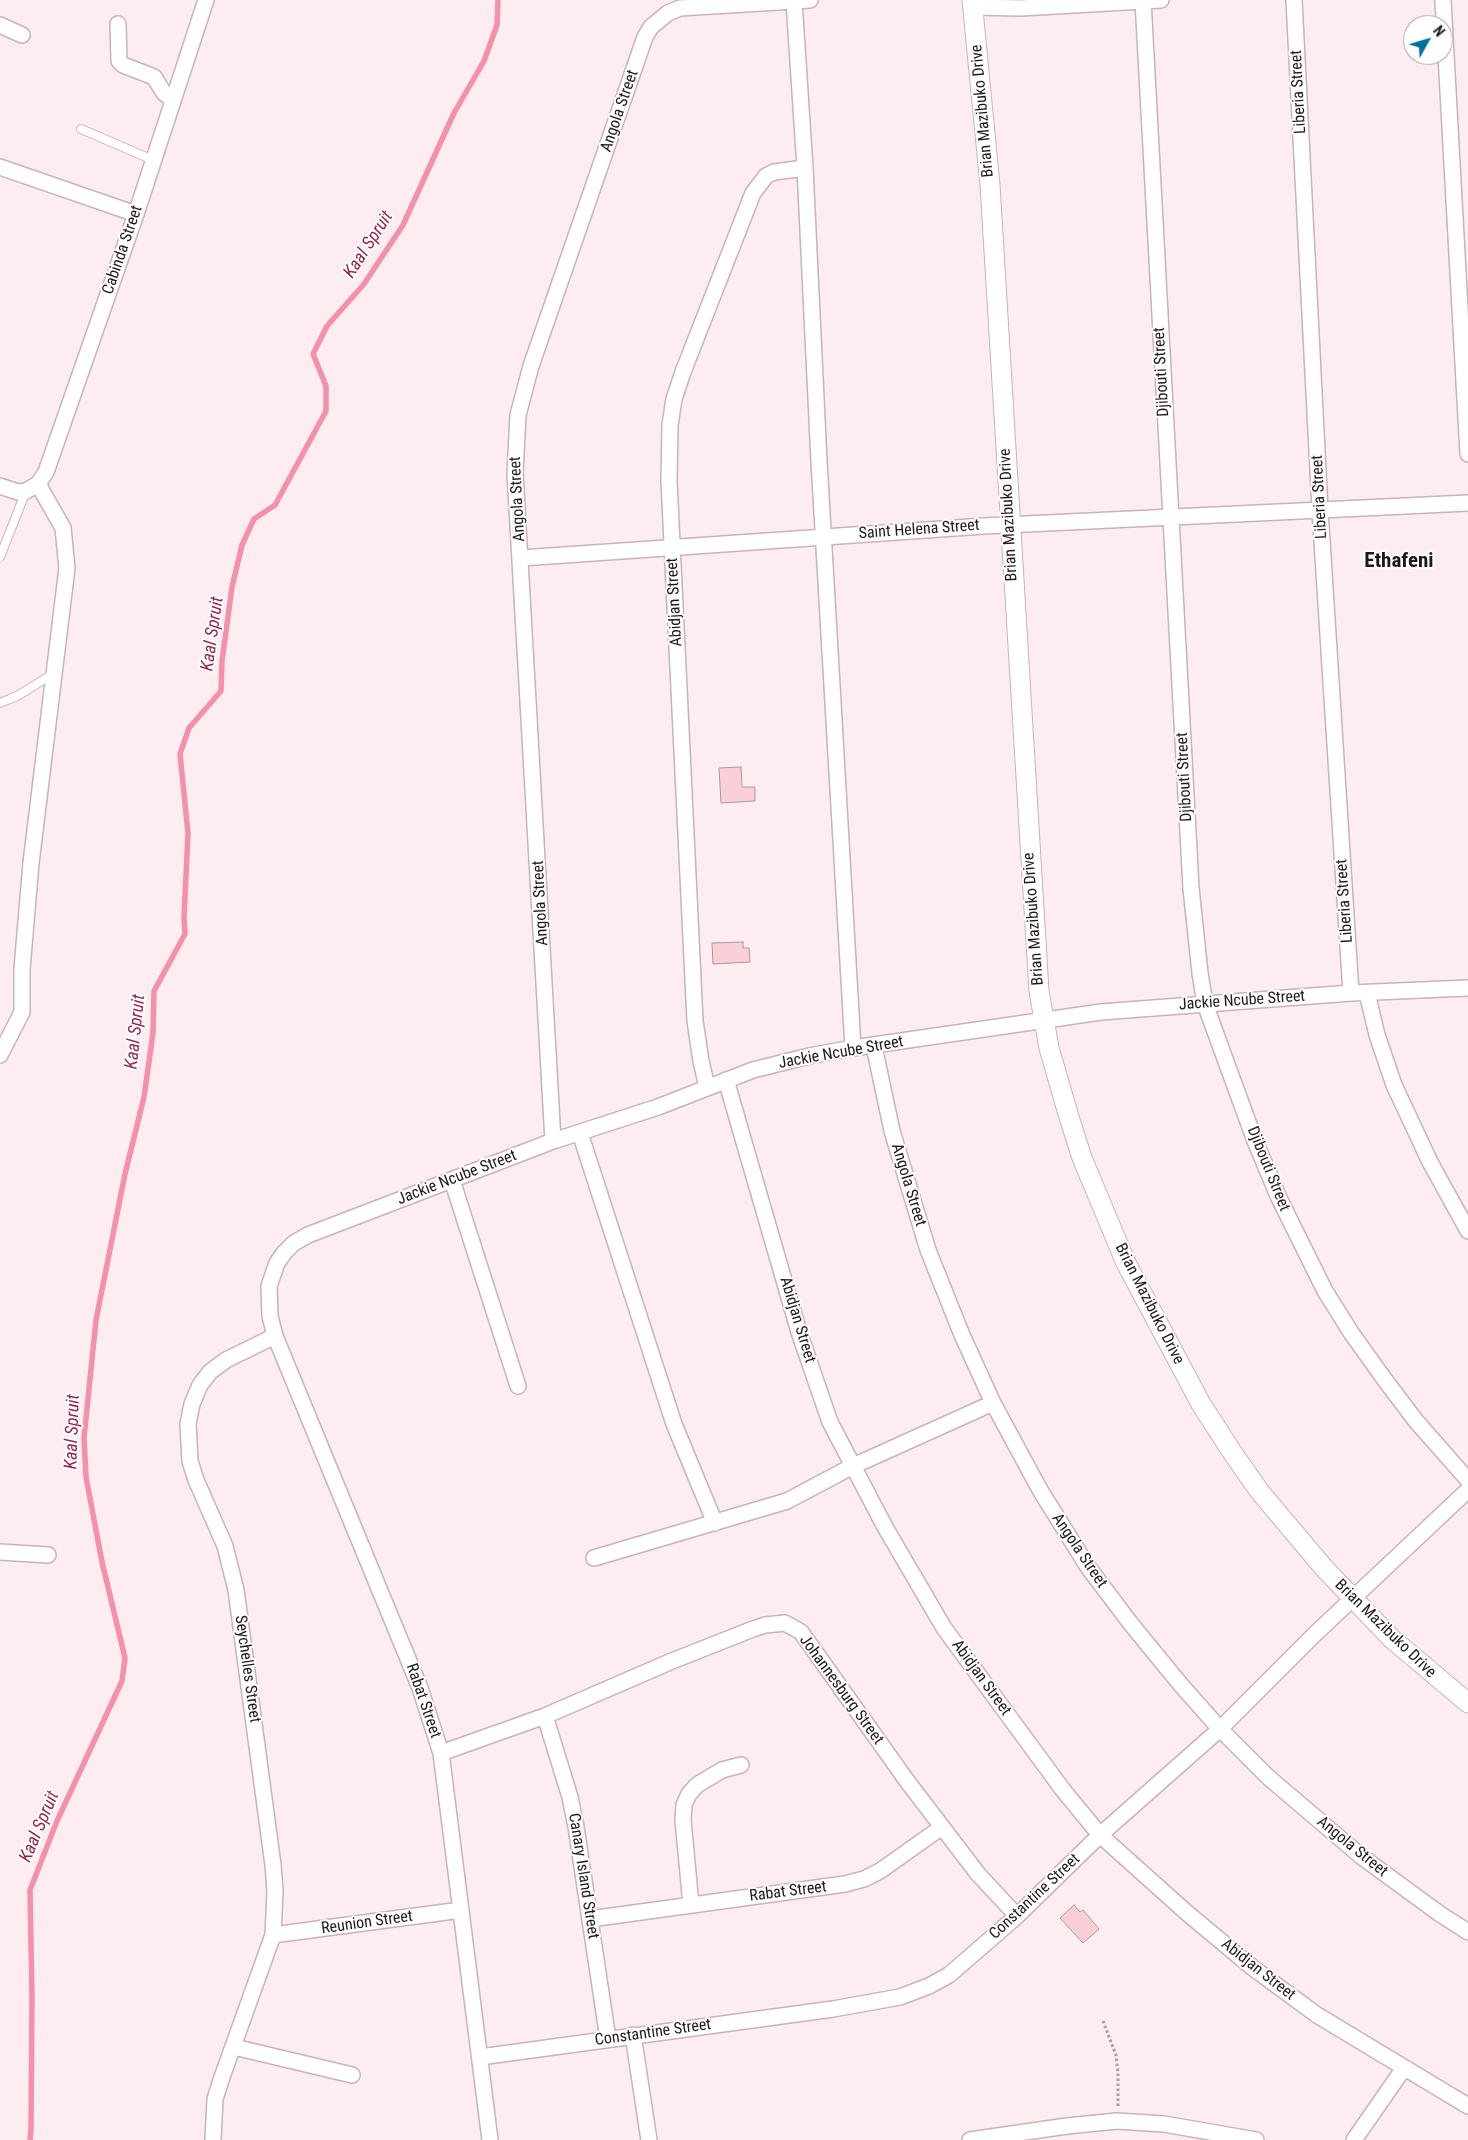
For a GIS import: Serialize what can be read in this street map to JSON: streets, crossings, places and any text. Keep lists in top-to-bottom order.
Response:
{
  "streets": {
    "street": [
      "Liberia Street",
      "Angola Street",
      "Brian Mazibuko Drive",
      "Cabinda Street",
      "Djibouti Street",
      "Saint Helena Street",
      "Abidjan Street",
      "Jackie Ncube Street",
      "Seychelles Street",
      "Johannesburg Street",
      "Rabat Street",
      "Canary Island Street",
      "Constantine Street",
      "Reunion Street"
    ]
  },
  "crossings": [
    ["Liberia Street", "Saint Helena Street"],
    ["Liberia Street", "Jackie Ncube Street"],
    ["Angola Street", "Saint Helena Street"],
    ["Angola Street", "Jackie Ncube Street"],
    ["Angola Street", "Constantine Street"],
    ["Brian Mazibuko Drive", "Saint Helena Street"],
    ["Brian Mazibuko Drive", "Jackie Ncube Street"],
    ["Brian Mazibuko Drive", "Constantine Street"],
    ["Djibouti Street", "Saint Helena Street"],
    ["Djibouti Street", "Jackie Ncube Street"],
    ["Saint Helena Street", "Abidjan Street"],
    ["Abidjan Street", "Jackie Ncube Street"],
    ["Abidjan Street", "Constantine Street"],
    ["Jackie Ncube Street", "Rabat Street"],
    ["Seychelles Street", "Rabat Street"],
    ["Seychelles Street", "Reunion Street"],
    ["Johannesburg Street", "Rabat Street"],
    ["Johannesburg Street", "Canary Island Street"],
    ["Johannesburg Street", "Constantine Street"],
    ["Rabat Street", "Canary Island Street"],
    ["Rabat Street", "Constantine Street"],
    ["Rabat Street", "Reunion Street"],
    ["Canary Island Street", "Constantine Street"]
  ],
  "districts": ["Ethafeni"],
  "water": ["Kaal Spruit"],
  "north": "top right"
}
